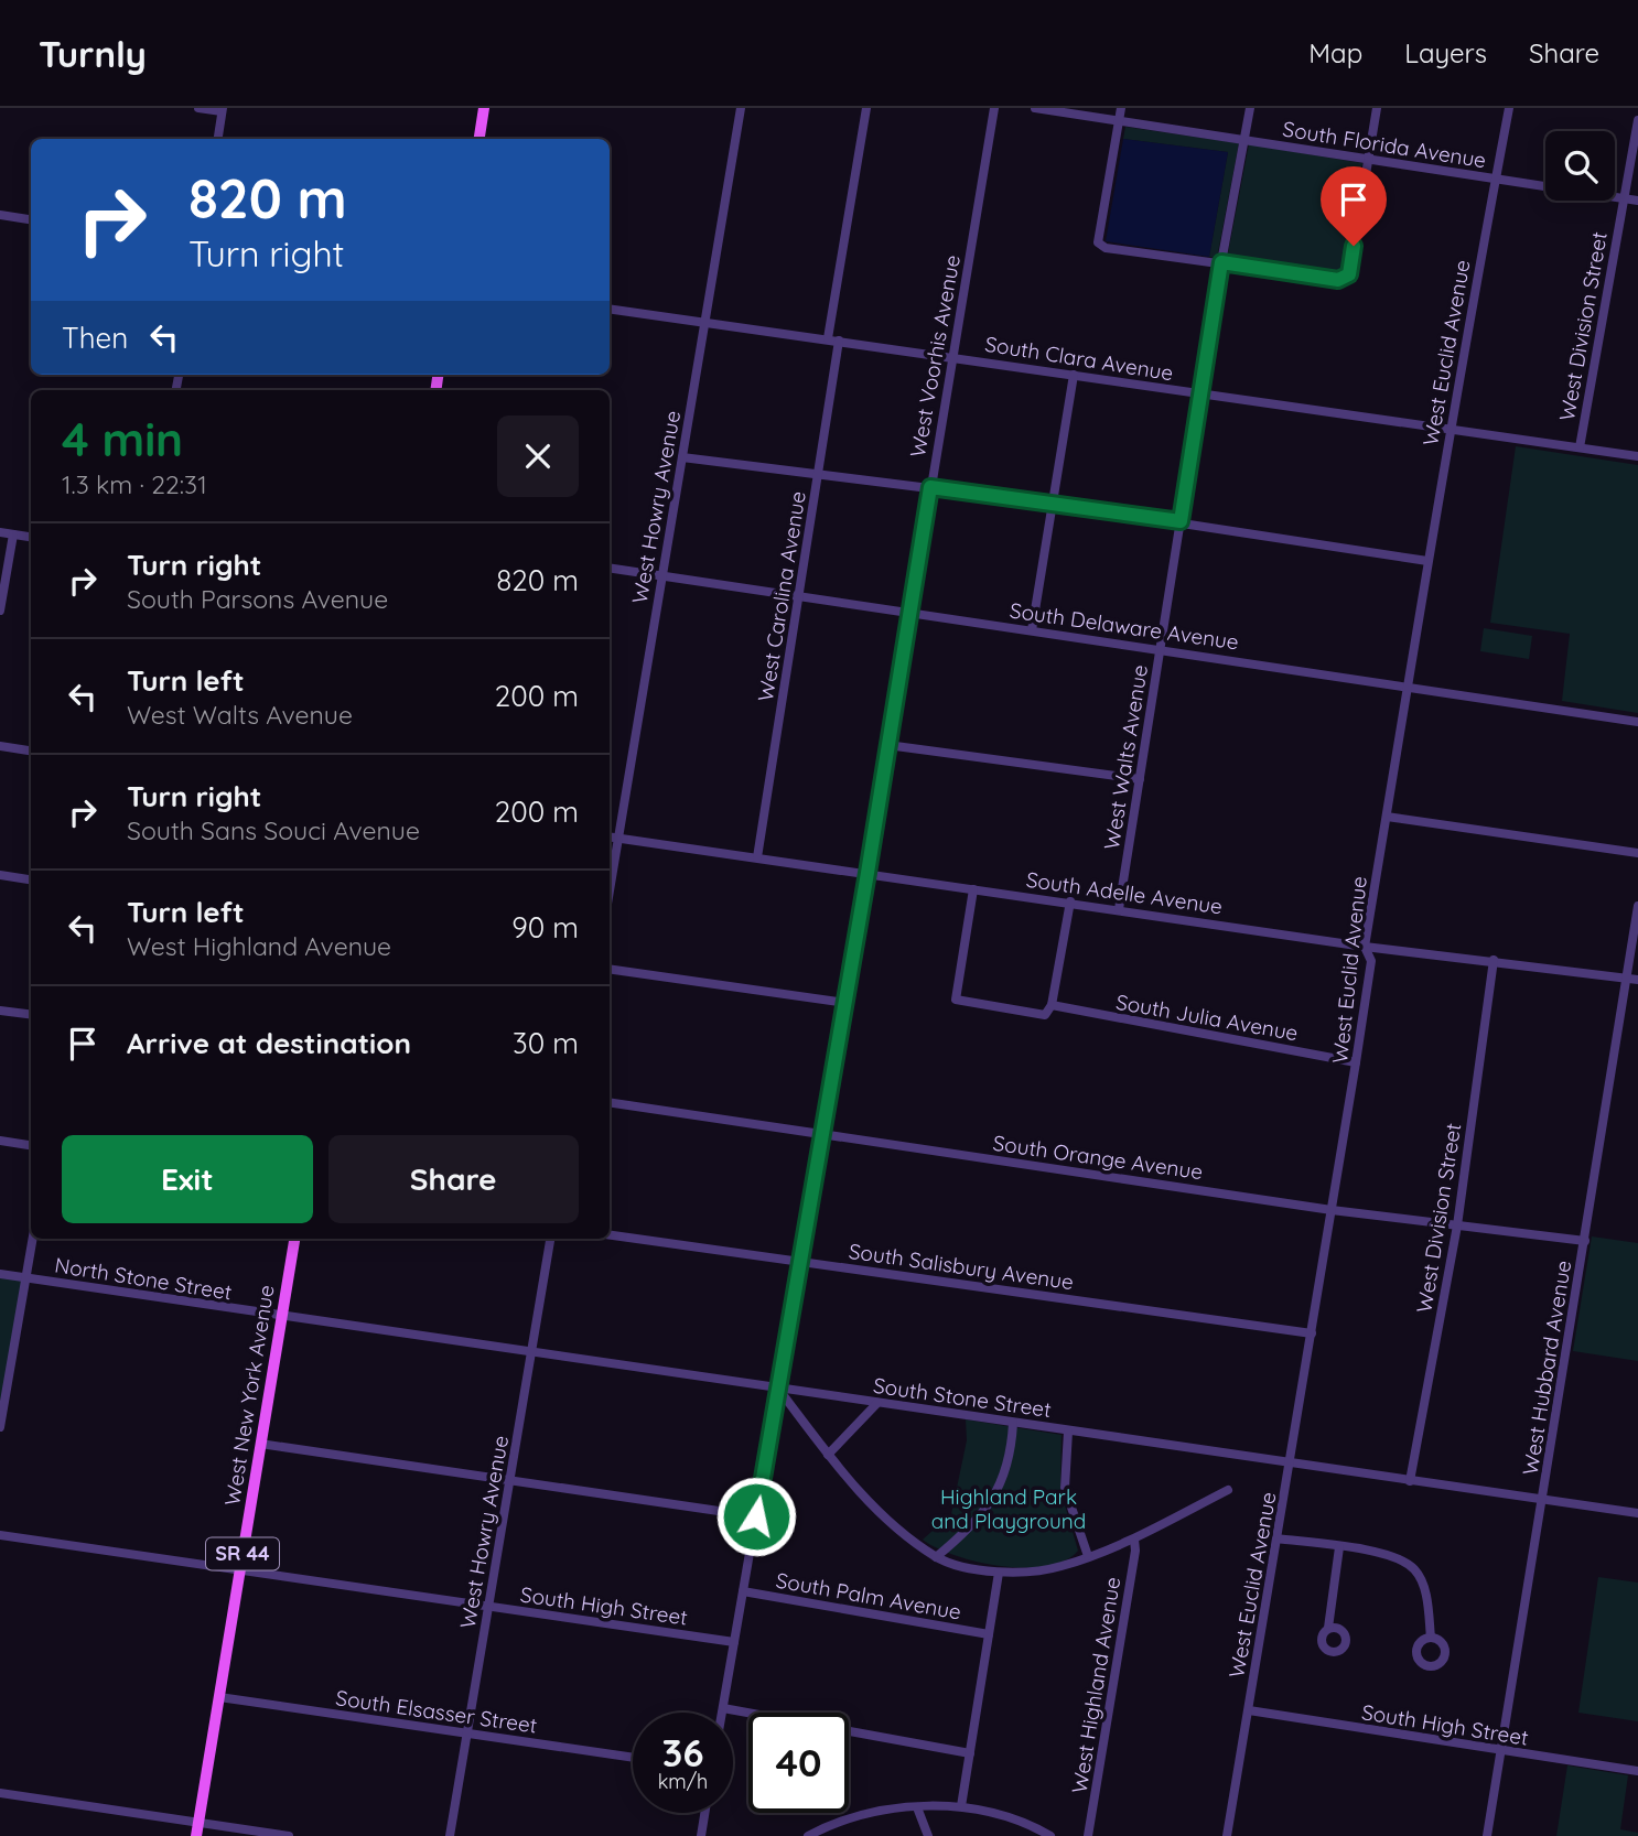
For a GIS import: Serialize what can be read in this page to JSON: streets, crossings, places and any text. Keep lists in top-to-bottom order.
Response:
{
  "streets": {
    "main road": ["West New York Avenue", "SR 44"],
    "street": [
      "South Florida Avenue",
      "West Division Street",
      "West Euclid Avenue",
      "West Voorhis Avenue",
      "South Clara Avenue",
      "West Howry Avenue",
      "West Carolina Avenue",
      "South Delaware Avenue",
      "West Walts Avenue",
      "South Adelle Avenue",
      "South Julia Avenue",
      "South Orange Avenue",
      "South Salisbury Avenue",
      "North Stone Street",
      "West Hubbard Avenue",
      "South Stone Street",
      "South Palm Avenue",
      "South High Street",
      "West Highland Avenue",
      "South Elsasser Street"
    ]
  },
  "crossings": [
    ["South Florida Avenue", "West Division Street"],
    ["South Florida Avenue", "West Euclid Avenue"],
    ["South Florida Avenue", "West Walts Avenue"],
    ["West Division Street", "South Clara Avenue"],
    ["West Division Street", "South Adelle Avenue"],
    ["West Division Street", "South Orange Avenue"],
    ["West Division Street", "South Stone Street"],
    ["West Euclid Avenue", "South Clara Avenue"],
    ["West Euclid Avenue", "South Delaware Avenue"],
    ["West Euclid Avenue", "South Adelle Avenue"],
    ["West Euclid Avenue", "South Julia Avenue"],
    ["West Euclid Avenue", "South Orange Avenue"],
    ["West Euclid Avenue", "South Salisbury Avenue"],
    ["West Euclid Avenue", "South Stone Street"],
    ["West Euclid Avenue", "South High Street"],
    ["West Voorhis Avenue", "South Clara Avenue"],
    ["West Voorhis Avenue", "South Delaware Avenue"],
    ["West Voorhis Avenue", "South Adelle Avenue"],
    ["West Voorhis Avenue", "South Orange Avenue"],
    ["West Voorhis Avenue", "South Salisbury Avenue"],
    ["West Voorhis Avenue", "South Stone Street"],
    ["West Voorhis Avenue", "South Palm Avenue"],
    ["West Voorhis Avenue", "South High Street"],
    ["South Clara Avenue", "West Howry Avenue"],
    ["South Clara Avenue", "West Carolina Avenue"],
    ["South Clara Avenue", "West Walts Avenue"],
    ["West Howry Avenue", "South Delaware Avenue"],
    ["West Howry Avenue", "South Adelle Avenue"],
    ["West Howry Avenue", "South Stone Street"],
    ["West Howry Avenue", "South High Street"],
    ["West Howry Avenue", "South Elsasser Street"],
    ["West Carolina Avenue", "South Delaware Avenue"],
    ["West Carolina Avenue", "South Adelle Avenue"],
    ["South Delaware Avenue", "West Walts Avenue"],
    ["West Walts Avenue", "South Adelle Avenue"],
    ["South Adelle Avenue", "West Hubbard Avenue"],
    ["South Orange Avenue", "West Hubbard Avenue"],
    ["North Stone Street", "West New York Avenue"],
    ["North Stone Street", "South Stone Street"],
    ["West Hubbard Avenue", "South Stone Street"],
    ["West Hubbard Avenue", "South High Street"],
    ["West New York Avenue", "South Stone Street"],
    ["West New York Avenue", "South High Street"],
    ["West New York Avenue", "South Elsasser Street"]
  ],
  "parks": ["Highland Park and Playground"],
  "page": {
    "header": "Turnly",
    "nav": ["Map", "Layers", "Share"],
    "turn": ["820 m", "Turn right"],
    "then": "Then",
    "heading": ["4 min", "1.3 km · 22:31"],
    "list": [
      {
        "name": "Turn right",
        "note": "South Parsons Avenue",
        "value": "820 m"
      },
      {
        "name": "Turn left",
        "note": "West Walts Avenue",
        "value": "200 m"
      },
      {
        "name": "Turn right",
        "note": "South Sans Souci Avenue",
        "value": "200 m"
      },
      {
        "name": "Turn left",
        "note": "West Highland Avenue",
        "value": "90 m"
      },
      {
        "name": "Arrive at destination",
        "value": "30 m"
      }
    ],
    "buttons": ["Exit", "Share"],
    "speed": "36 km/h",
    "limit": "40"
  }
}
